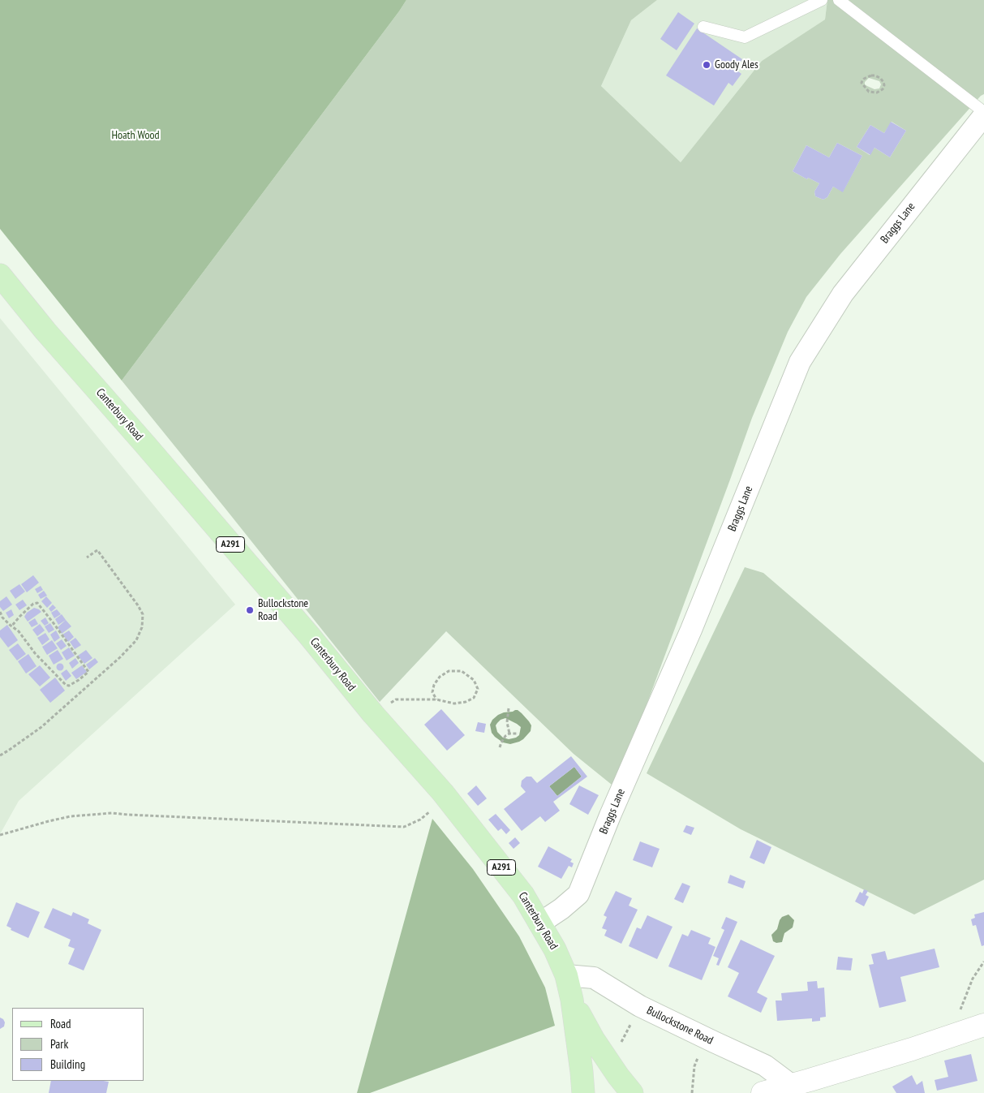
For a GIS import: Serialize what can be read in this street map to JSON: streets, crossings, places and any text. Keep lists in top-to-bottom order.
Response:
{
  "streets": {
    "main road": ["Canterbury Road", "A291"],
    "street": ["Braggs Lane", "Bullockstone Road"]
  },
  "crossings": [
    ["Braggs Lane", "Canterbury Road"],
    ["Canterbury Road", "Bullockstone Road"]
  ],
  "parks": ["Hoath Wood"],
  "places": ["Goody Ales", "Bullockstone Road"],
  "legend": ["Road", "Park", "Building"]
}
